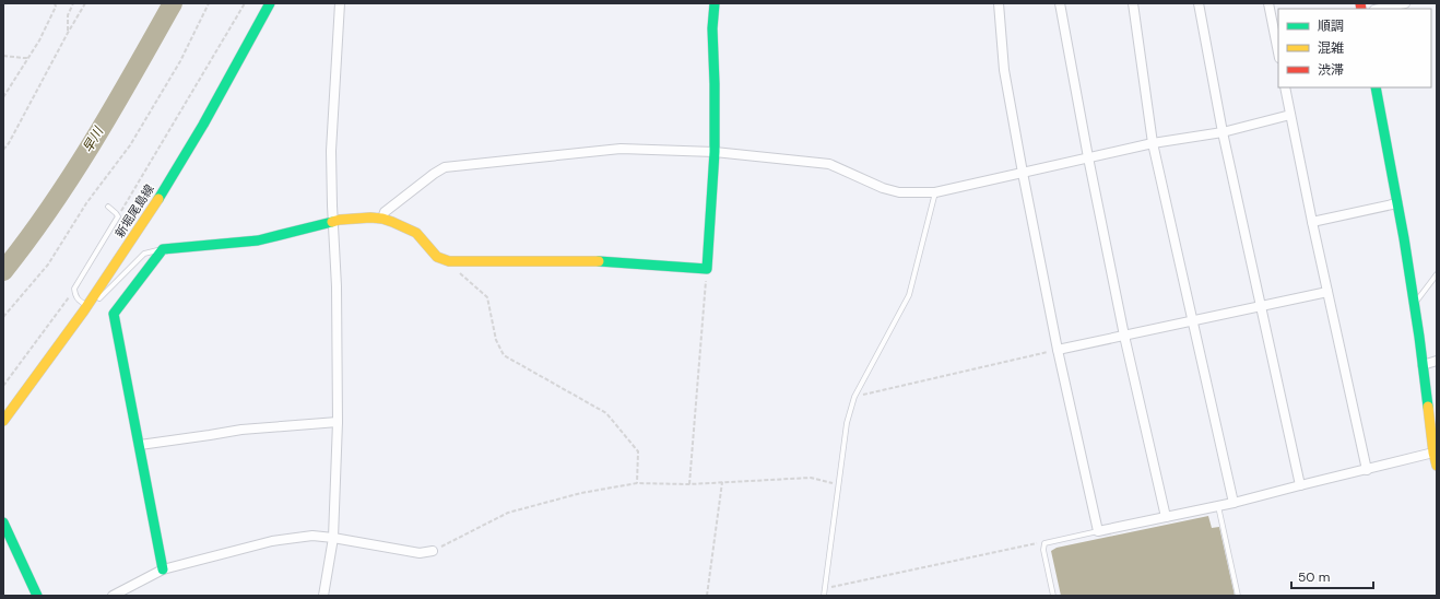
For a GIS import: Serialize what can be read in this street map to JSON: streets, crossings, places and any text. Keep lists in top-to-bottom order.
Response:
{
  "streets": {
    "street": ["新堀尾島線"]
  },
  "water": ["早川"],
  "legend": ["順調", "混雑", "渋滞"],
  "scale_bar": "50 m"
}
